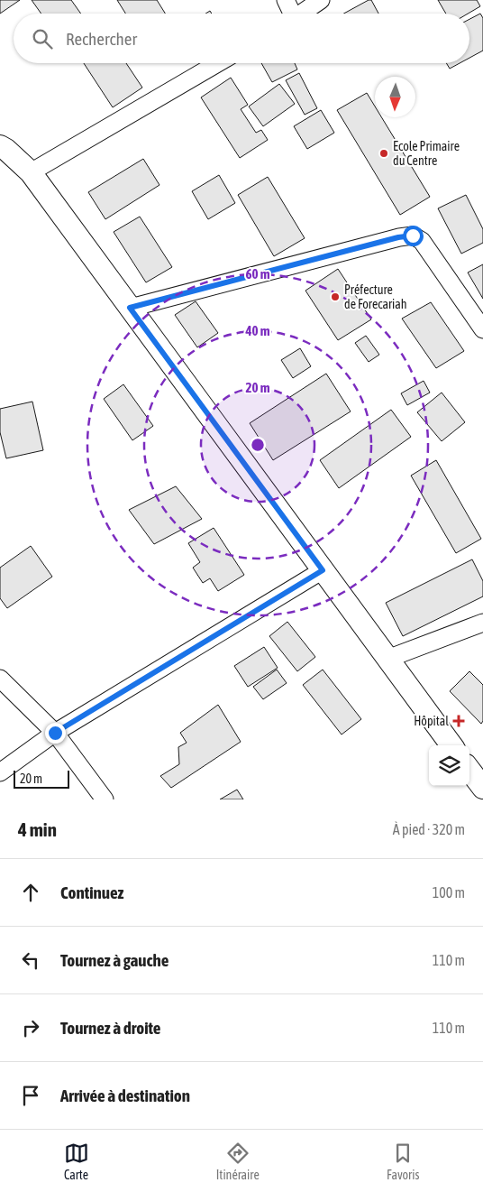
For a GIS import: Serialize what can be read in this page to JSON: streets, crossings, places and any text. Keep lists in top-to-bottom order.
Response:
{
  "places": {
    "other": ["Ecole Primaire du Centre", "Préfecture de Forecariah"],
    "health": ["Hôpital"]
  },
  "scale_bar": "20 m",
  "north": "bottom",
  "page": {
    "search": "Rechercher",
    "scale": "20 m",
    "heading": ["4 min", "À pied · 320 m"],
    "list": [
      ["Continuez", "100 m"],
      ["Tournez à gauche", "110 m"],
      ["Tournez à droite", "110 m"],
      "Arrivée à destination"
    ],
    "nav": ["Carte", "Itinéraire", "Favoris"]
  },
  "rings": ["60 m", "40 m", "20 m"]
}
